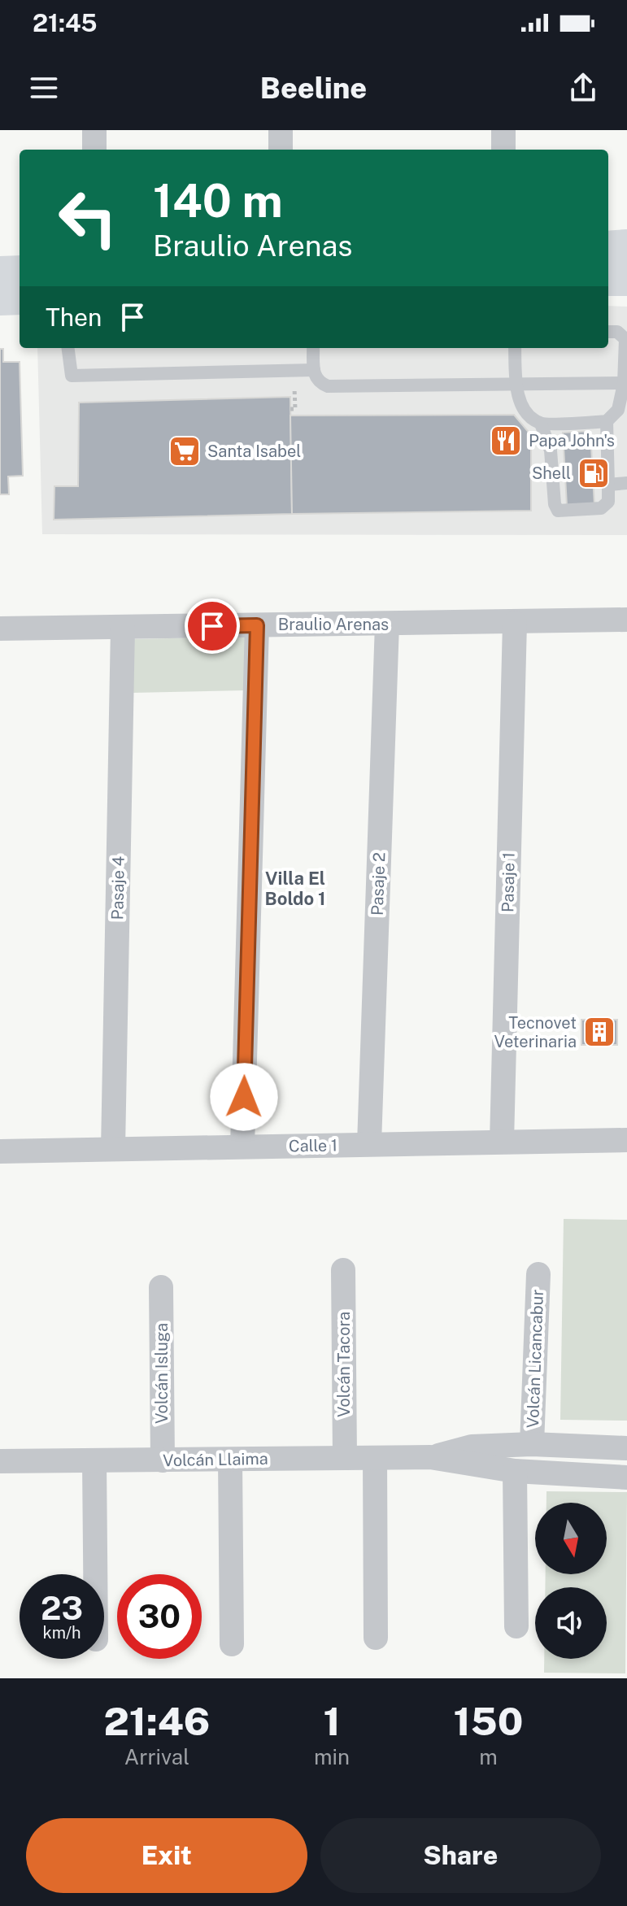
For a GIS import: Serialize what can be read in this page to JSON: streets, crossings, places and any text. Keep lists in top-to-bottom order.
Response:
{
  "streets": {
    "street": [
      "Braulio Arenas",
      "Pasaje 1",
      "Pasaje 2",
      "Pasaje 4",
      "Calle 1",
      "Volcán Licancabur",
      "Volcán Tacora",
      "Volcán Isluga",
      "Volcán Llaima"
    ]
  },
  "crossings": [
    ["Braulio Arenas", "Pasaje 1"],
    ["Braulio Arenas", "Pasaje 2"],
    ["Braulio Arenas", "Pasaje 4"],
    ["Pasaje 1", "Calle 1"],
    ["Pasaje 2", "Calle 1"],
    ["Pasaje 4", "Calle 1"],
    ["Volcán Licancabur", "Volcán Llaima"],
    ["Volcán Tacora", "Volcán Llaima"],
    ["Volcán Isluga", "Volcán Llaima"]
  ],
  "districts": ["Villa El Boldo 1"],
  "places": {
    "restaurant": ["Papa John's"],
    "supermarket": ["Santa Isabel"],
    "fuel station": ["Shell"],
    "building": ["Tecnovet Veterinaria"]
  },
  "north": "bottom",
  "page": {
    "status": "21:45",
    "header": "Beeline",
    "turn": ["140 m", "Braulio Arenas"],
    "then": "Then",
    "speed": "23 km/h",
    "limit": "30",
    "eta": [
      "21:46",
      "Arrival",
      "1",
      "min",
      "150",
      "m"
    ],
    "buttons": ["Exit", "Share"]
  }
}
